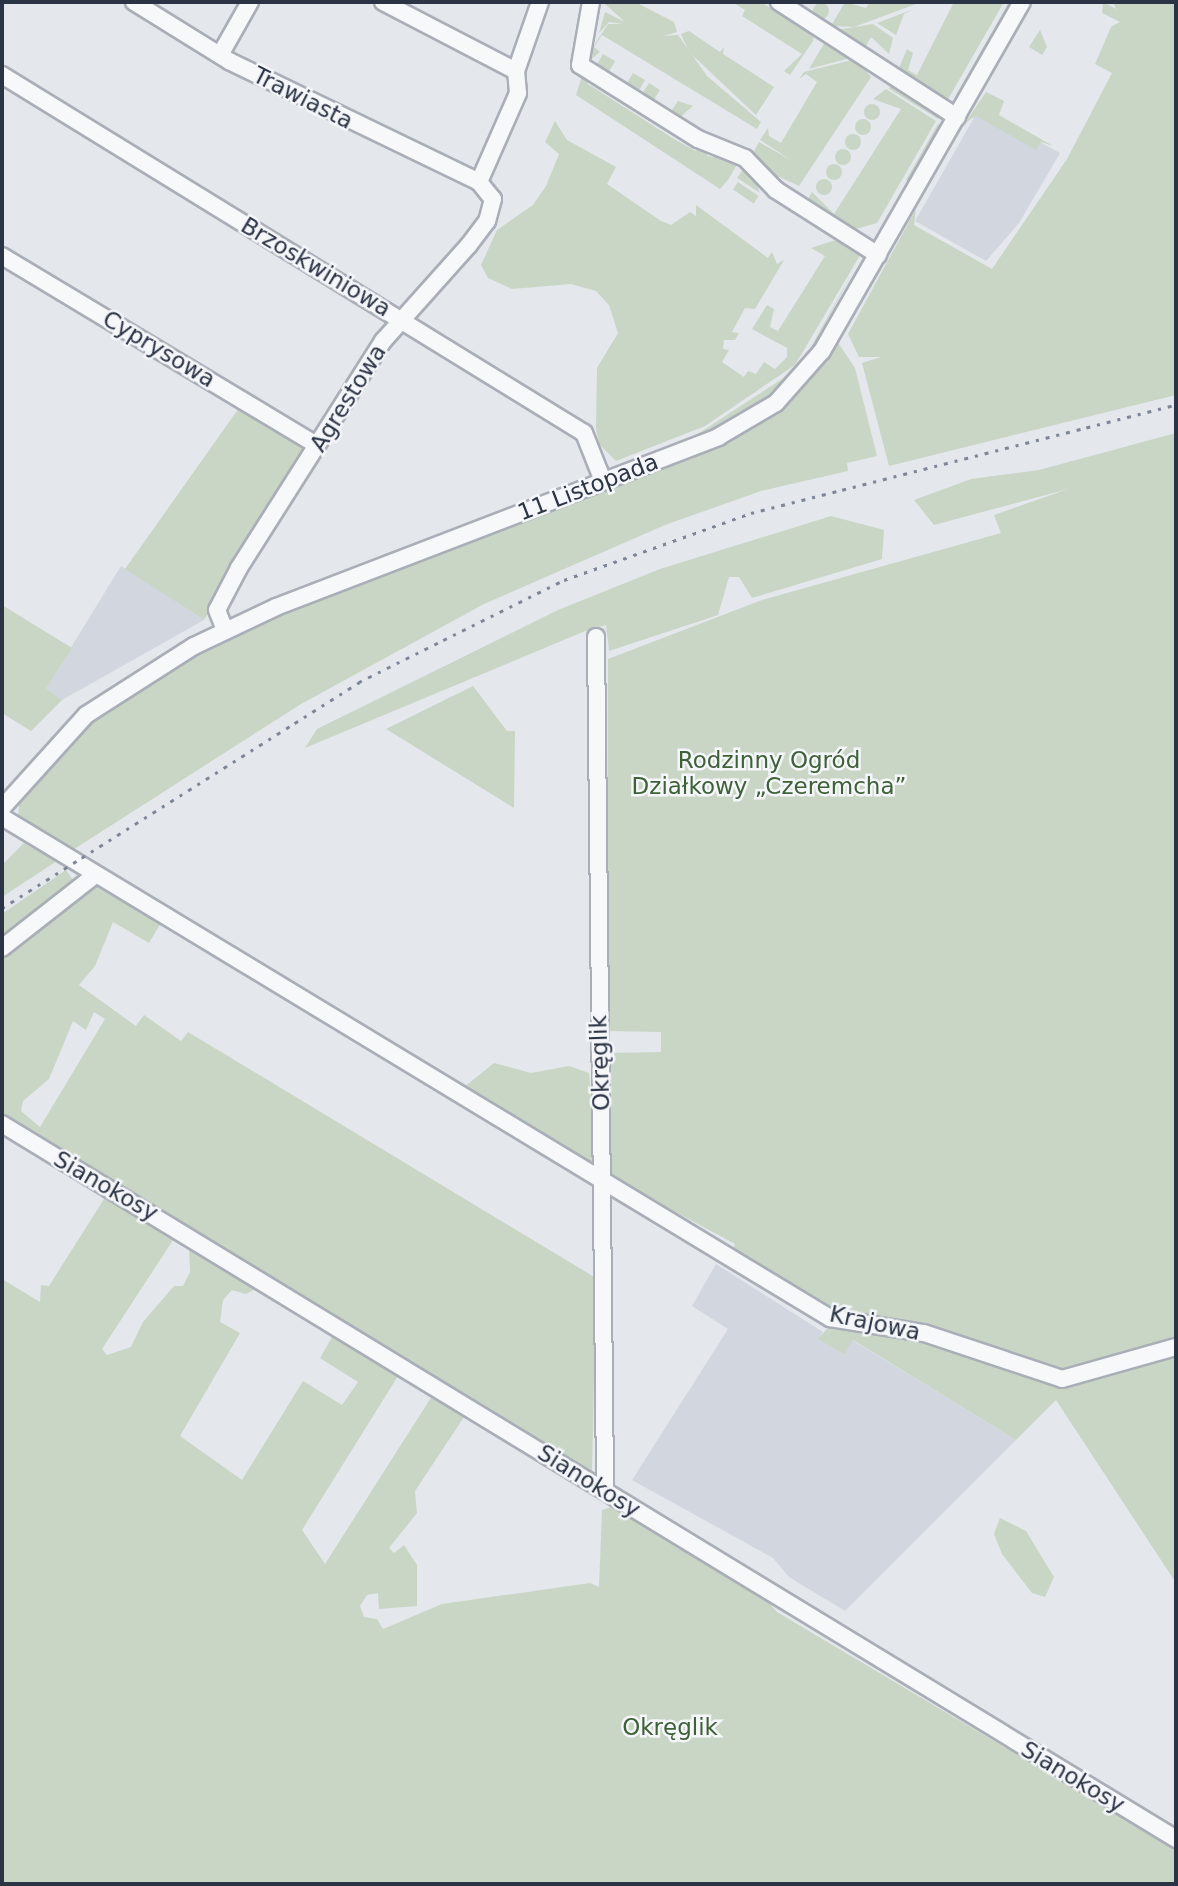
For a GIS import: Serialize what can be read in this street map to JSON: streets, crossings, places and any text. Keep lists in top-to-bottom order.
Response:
{
  "streets": {
    "street": [
      "Trawiasta",
      "Brzoskwiniowa",
      "Cyprysowa",
      "Agrestowa",
      "11 Listopada",
      "Okręglik",
      "Sianokosy",
      "Krajowa"
    ]
  },
  "crossings": [
    ["Trawiasta", "Agrestowa"],
    ["Brzoskwiniowa", "Agrestowa"],
    ["Brzoskwiniowa", "11 Listopada"],
    ["Cyprysowa", "Agrestowa"],
    ["Agrestowa", "11 Listopada"],
    ["Okręglik", "Sianokosy"],
    ["Okręglik", "Krajowa"]
  ],
  "parks": ["Rodzinny Ogród Działkowy „Czeremcha”", "Okręglik"]
}
